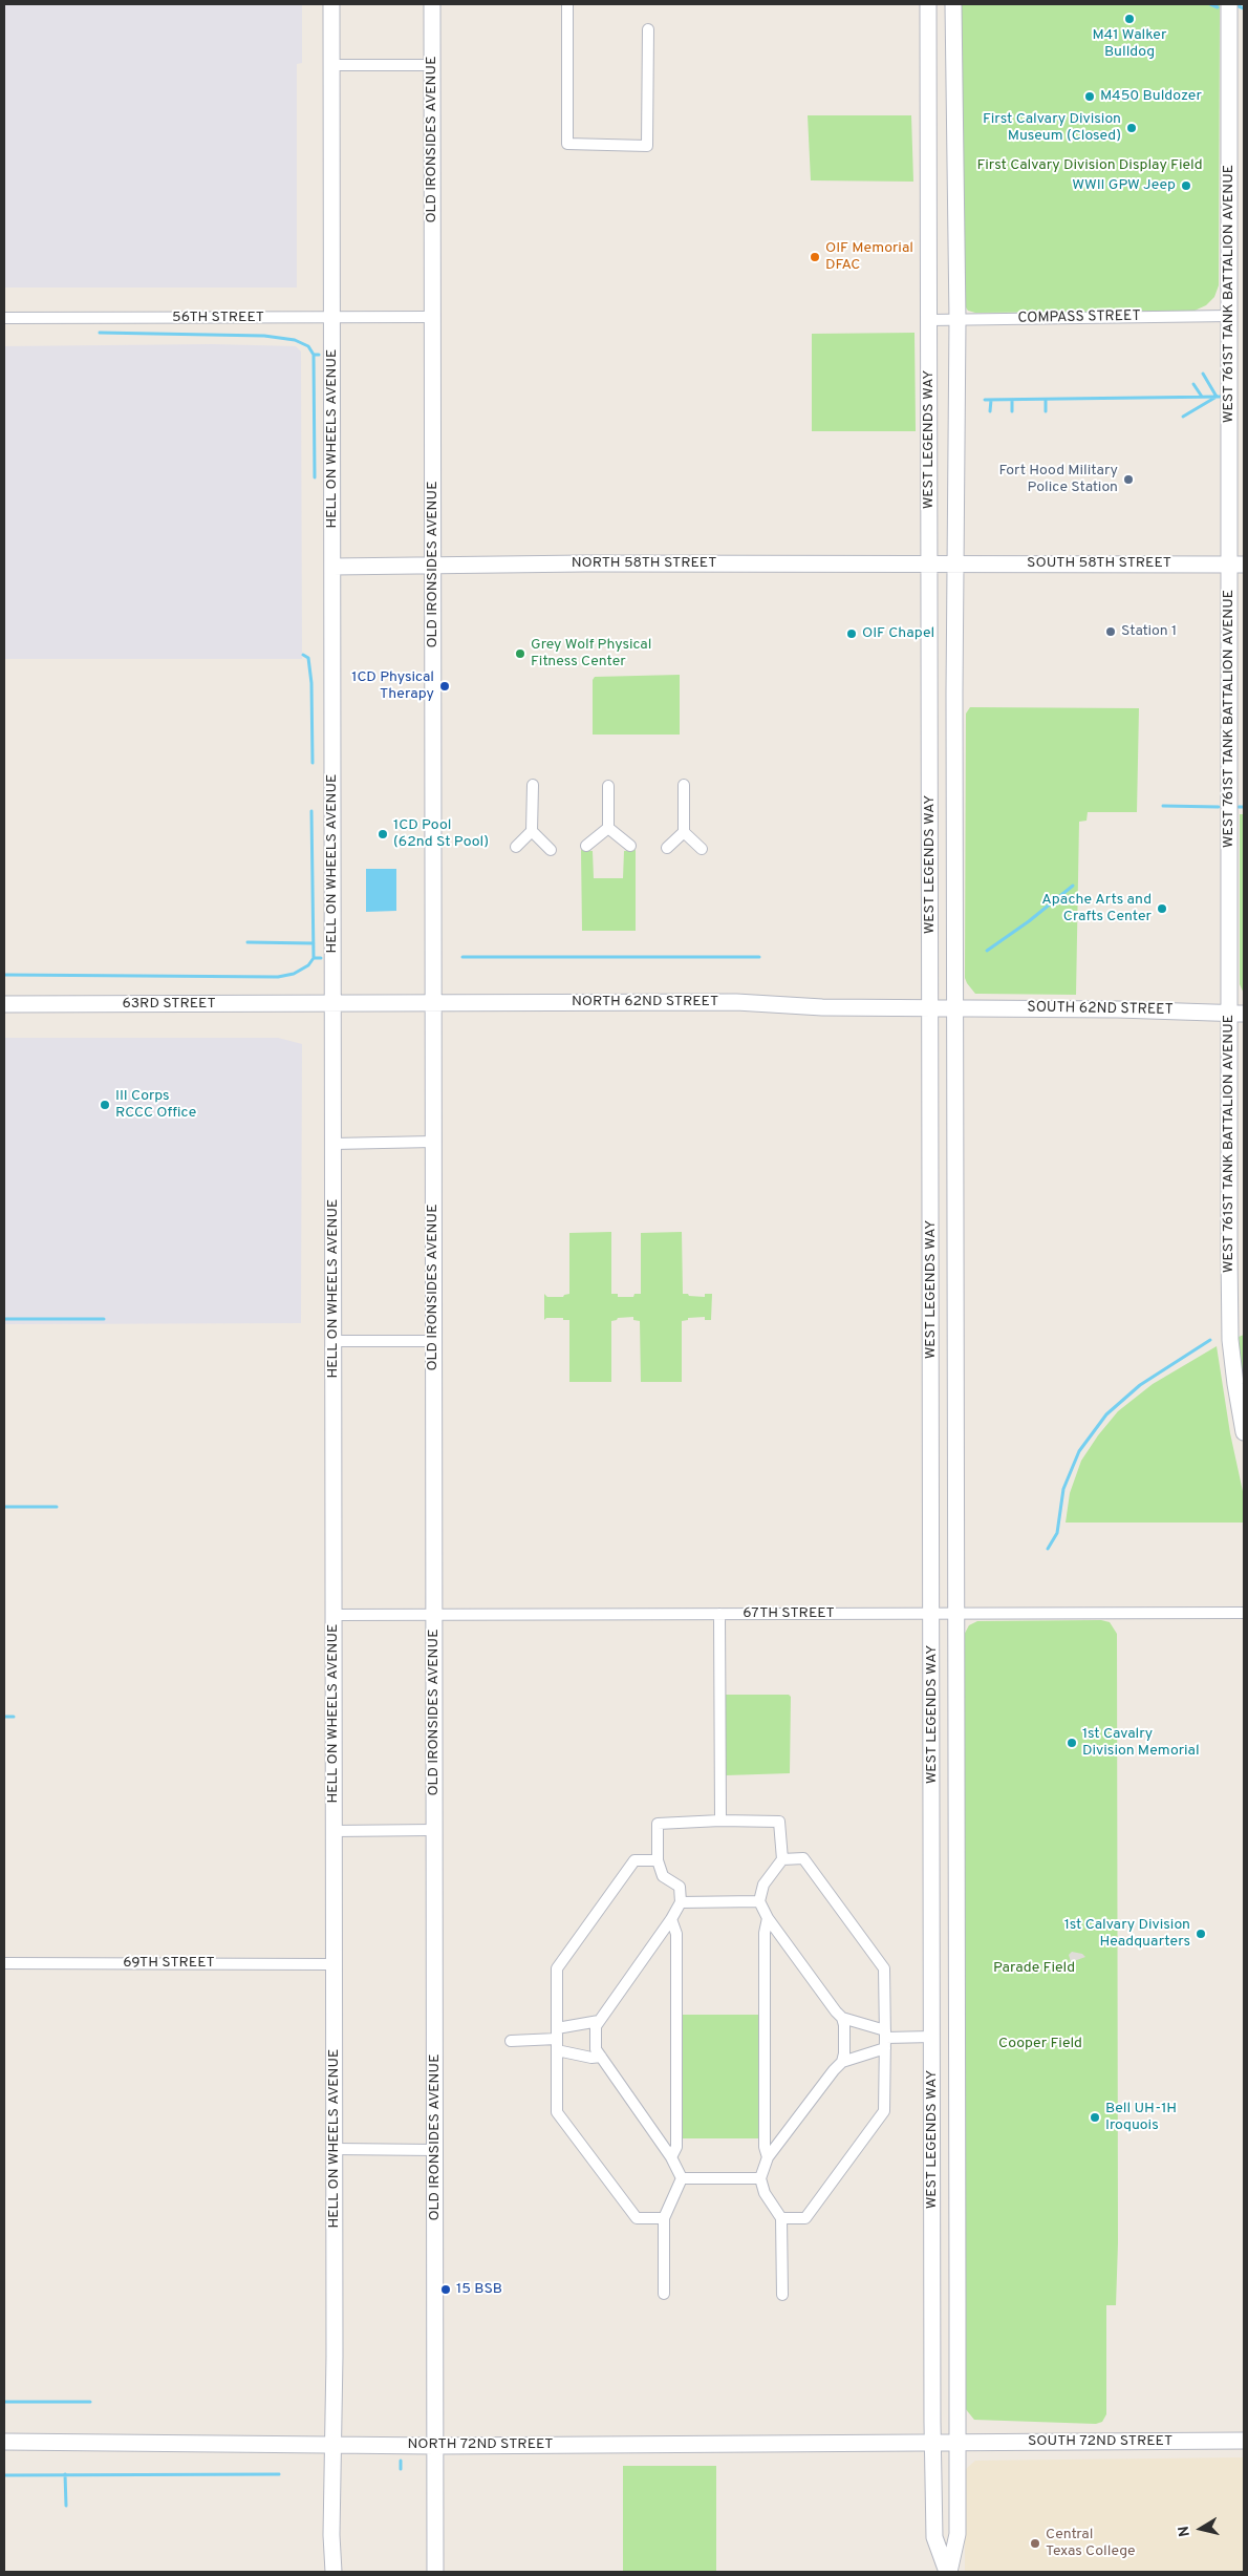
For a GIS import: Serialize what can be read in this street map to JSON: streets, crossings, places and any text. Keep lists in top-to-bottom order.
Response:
{
  "streets": {
    "street": [
      "OLD IRONSIDES AVENUE",
      "WEST 761ST TANK BATTALION AVENUE",
      "56TH STREET",
      "COMPASS STREET",
      "HELL ON WHEELS AVENUE",
      "WEST LEGENDS WAY",
      "NORTH 58TH STREET",
      "SOUTH 58TH STREET",
      "NORTH 62ND STREET",
      "63RD STREET",
      "SOUTH 62ND STREET",
      "67TH STREET",
      "69TH STREET",
      "SOUTH 72ND STREET",
      "NORTH 72ND STREET"
    ]
  },
  "crossings": [
    ["OLD IRONSIDES AVENUE", "56TH STREET"],
    ["OLD IRONSIDES AVENUE", "NORTH 58TH STREET"],
    ["OLD IRONSIDES AVENUE", "NORTH 62ND STREET"],
    ["OLD IRONSIDES AVENUE", "67TH STREET"],
    ["OLD IRONSIDES AVENUE", "NORTH 72ND STREET"],
    ["WEST 761ST TANK BATTALION AVENUE", "COMPASS STREET"],
    ["WEST 761ST TANK BATTALION AVENUE", "SOUTH 58TH STREET"],
    ["WEST 761ST TANK BATTALION AVENUE", "SOUTH 62ND STREET"],
    ["56TH STREET", "HELL ON WHEELS AVENUE"],
    ["COMPASS STREET", "WEST LEGENDS WAY"],
    ["HELL ON WHEELS AVENUE", "NORTH 58TH STREET"],
    ["HELL ON WHEELS AVENUE", "NORTH 62ND STREET"],
    ["HELL ON WHEELS AVENUE", "63RD STREET"],
    ["HELL ON WHEELS AVENUE", "67TH STREET"],
    ["HELL ON WHEELS AVENUE", "69TH STREET"],
    ["HELL ON WHEELS AVENUE", "NORTH 72ND STREET"],
    ["WEST LEGENDS WAY", "NORTH 58TH STREET"],
    ["WEST LEGENDS WAY", "SOUTH 58TH STREET"],
    ["WEST LEGENDS WAY", "NORTH 62ND STREET"],
    ["WEST LEGENDS WAY", "SOUTH 62ND STREET"],
    ["WEST LEGENDS WAY", "67TH STREET"],
    ["WEST LEGENDS WAY", "SOUTH 72ND STREET"],
    ["WEST LEGENDS WAY", "NORTH 72ND STREET"],
    ["NORTH 58TH STREET", "SOUTH 58TH STREET"],
    ["NORTH 62ND STREET", "63RD STREET"],
    ["NORTH 62ND STREET", "SOUTH 62ND STREET"],
    ["SOUTH 72ND STREET", "NORTH 72ND STREET"]
  ],
  "parks": ["First Calvary Division Display Field", "Parade Field", "Cooper Field"],
  "places": [
    "M41 Walker Bulldog",
    "M450 Buldozer",
    "First Calvary Division Museum (Closed)",
    "WWII GPW Jeep",
    "OIF Memorial DFAC",
    "Fort Hood Military Police Station",
    "Station 1",
    "OIF Chapel",
    "Grey Wolf Physical Fitness Center",
    "1CD Physical Therapy",
    "1CD Pool (62nd St Pool)",
    "Apache Arts and Crafts Center",
    "III Corps RCCC Office",
    "1st Cavalry Division Memorial",
    "1st Calvary Division Headquarters",
    "Bell UH-1H Iroquois",
    "15 BSB",
    "Central Texas College"
  ],
  "north": "left"
}
